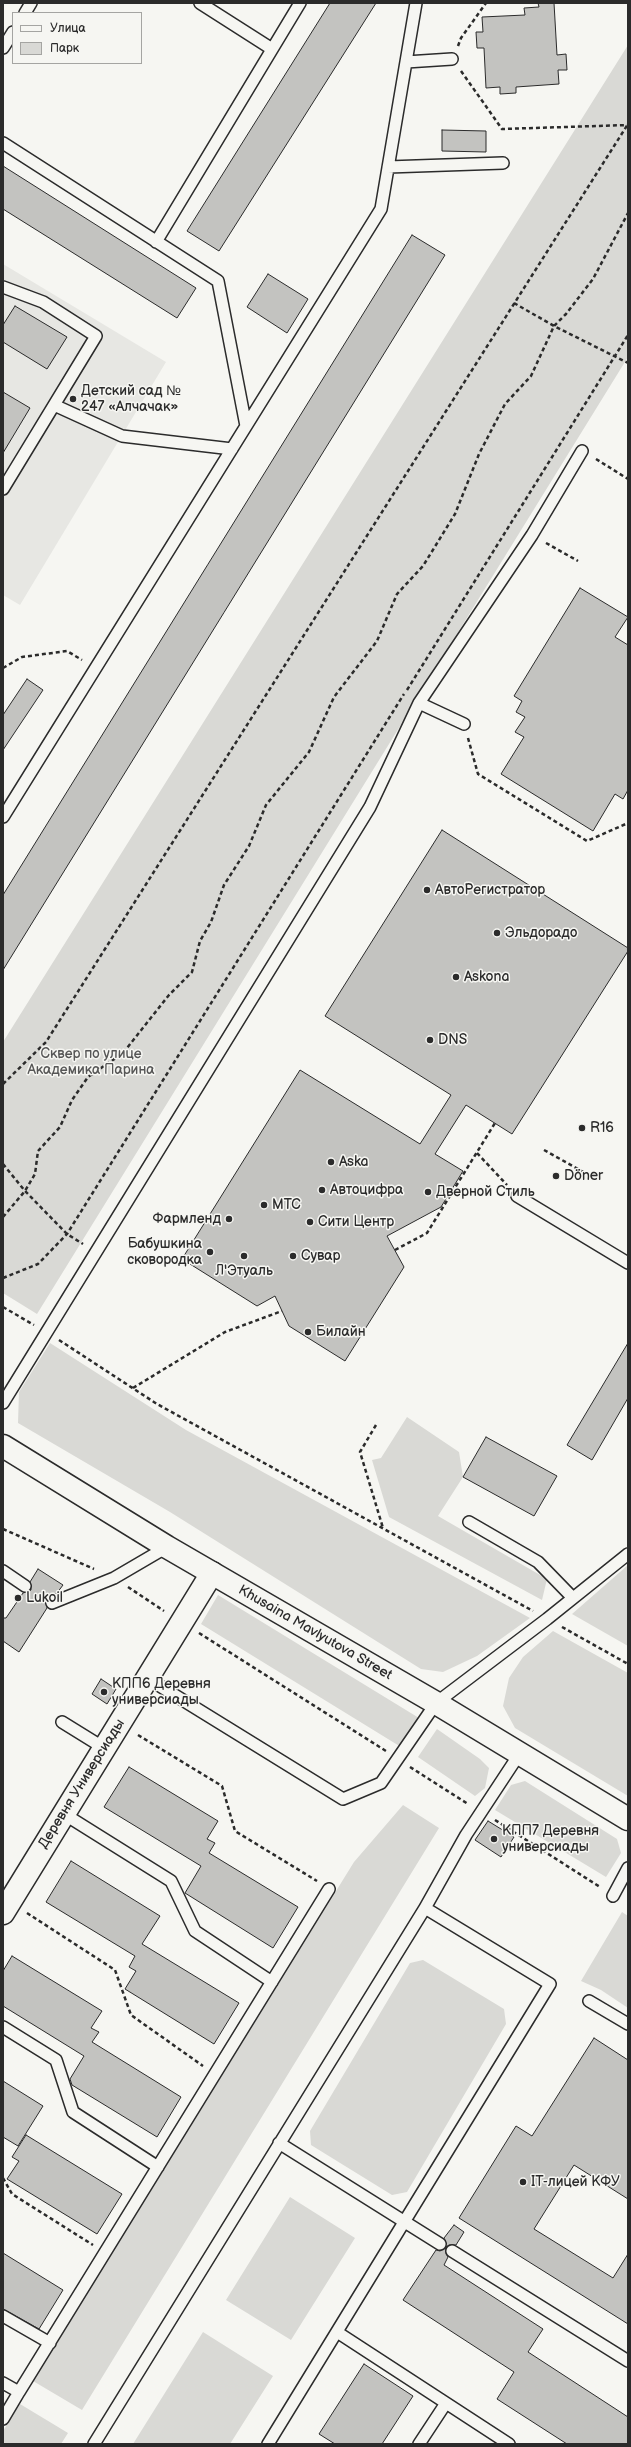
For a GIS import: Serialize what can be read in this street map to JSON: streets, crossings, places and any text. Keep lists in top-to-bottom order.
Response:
{
  "streets": {
    "street": ["Khusaina Mavlyutova Street", "Деревня Универсиады"]
  },
  "crossings": [
    ["Khusaina Mavlyutova Street", "Деревня Универсиады"]
  ],
  "parks": ["Сквер по улице Академика Парина"],
  "places": [
    "Детский сад № 247 «Алчачак»",
    "АвтоРегистратор",
    "Эльдорадо",
    "Askona",
    "DNS",
    "R16",
    "Aska",
    "Döner",
    "Автоцифра",
    "Дверной Стиль",
    "МТС",
    "Фармленд",
    "Сити Центр",
    "Бабушкина сковородка",
    "Л'Этуаль",
    "Сувар",
    "Билайн",
    "Lukoil",
    "КПП6 Деревня универсиады",
    "КПП7 Деревня универсиады",
    "IT-лицей КФУ"
  ],
  "legend": ["Улица", "Парк"]
}
